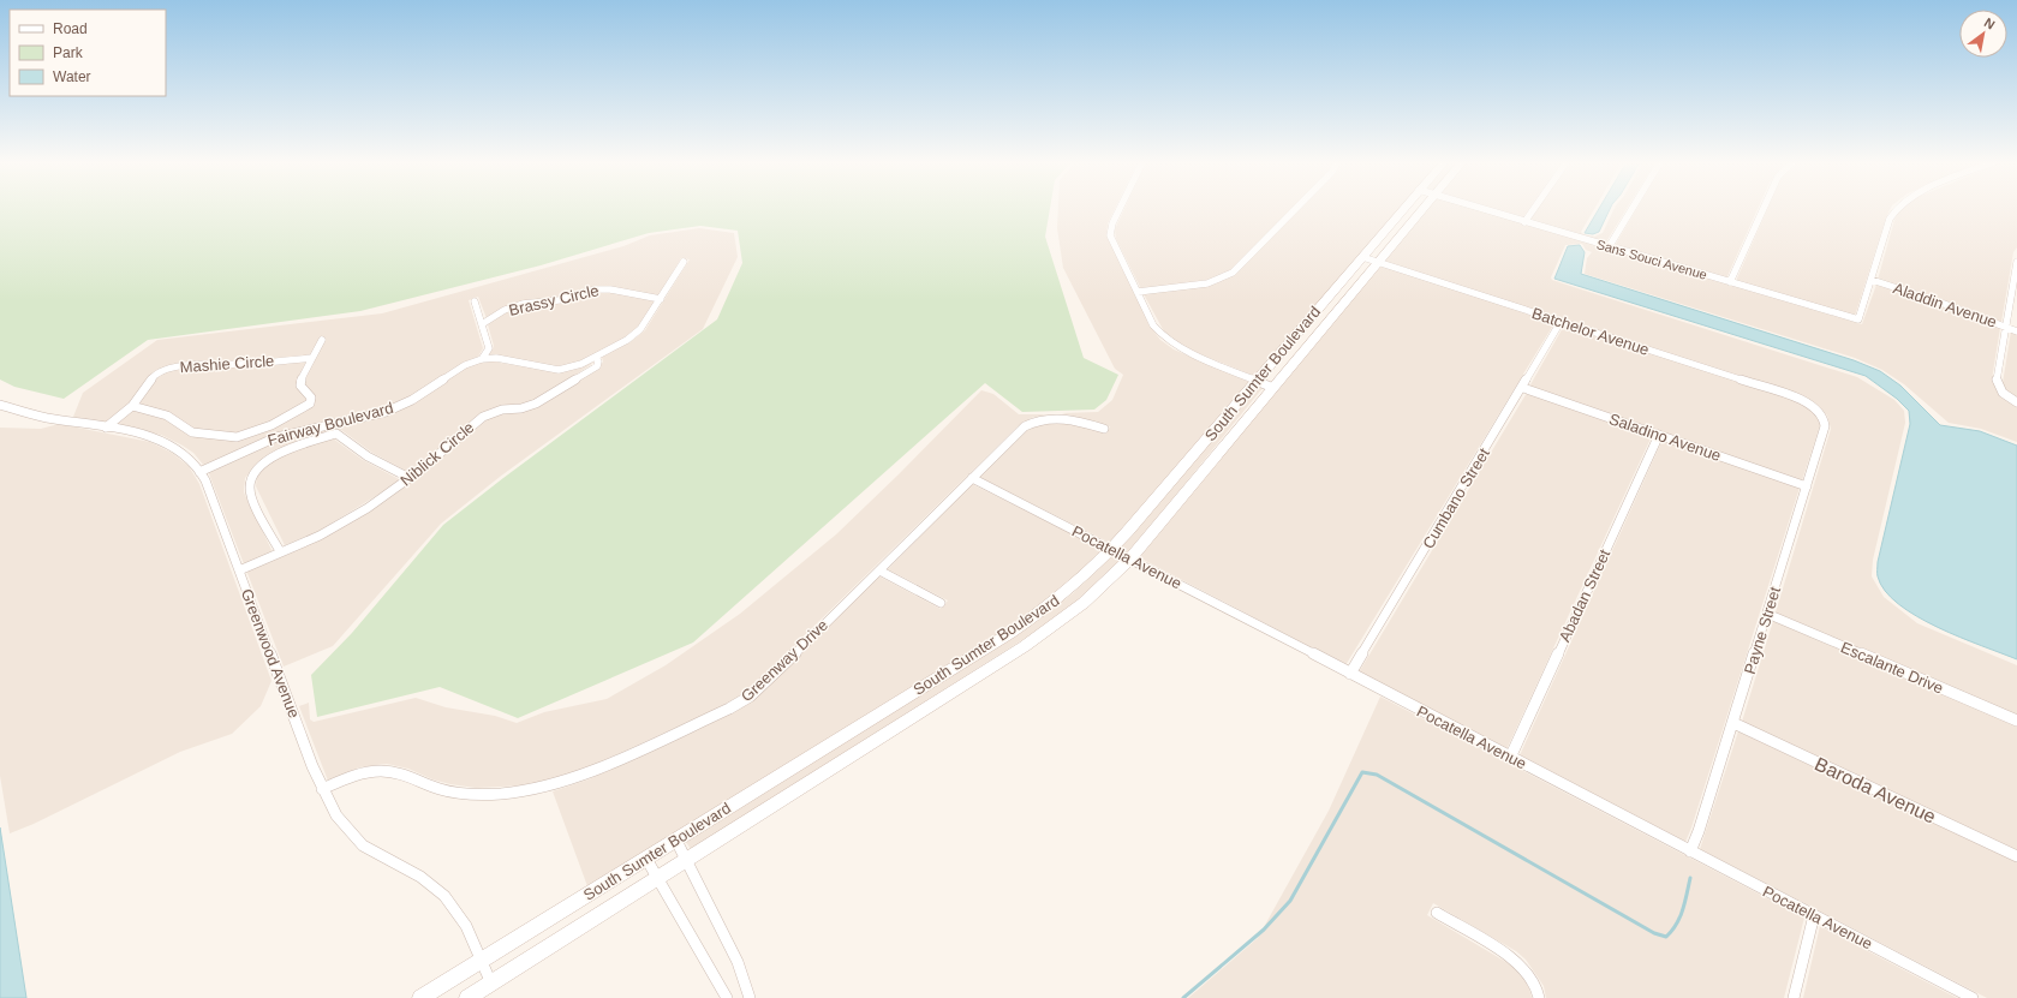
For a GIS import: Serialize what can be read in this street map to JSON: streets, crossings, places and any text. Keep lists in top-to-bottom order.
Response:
{
  "streets": {
    "main road": ["South Sumter Boulevard"],
    "street": [
      "Sans Souci Avenue",
      "Brassy Circle",
      "Aladdin Avenue",
      "Batchelor Avenue",
      "Mashie Circle",
      "Fairway Boulevard",
      "Saladino Avenue",
      "Niblick Circle",
      "Cumbano Street",
      "Pocatella Avenue",
      "Abadan Street",
      "Payne Street",
      "Greenwood Avenue",
      "Greenway Drive",
      "Escalante Drive",
      "Baroda Avenue"
    ]
  },
  "crossings": [
    ["Sans Souci Avenue", "Aladdin Avenue"],
    ["Brassy Circle", "Niblick Circle"],
    ["Batchelor Avenue", "South Sumter Boulevard"],
    ["Batchelor Avenue", "Cumbano Street"],
    ["Batchelor Avenue", "Payne Street"],
    ["Mashie Circle", "Greenwood Avenue"],
    ["South Sumter Boulevard", "Pocatella Avenue"],
    ["South Sumter Boulevard", "Greenwood Avenue"],
    ["Fairway Boulevard", "Niblick Circle"],
    ["Fairway Boulevard", "Greenwood Avenue"],
    ["Saladino Avenue", "Cumbano Street"],
    ["Saladino Avenue", "Abadan Street"],
    ["Saladino Avenue", "Payne Street"],
    ["Niblick Circle", "Greenwood Avenue"],
    ["Cumbano Street", "Pocatella Avenue"],
    ["Pocatella Avenue", "Abadan Street"],
    ["Pocatella Avenue", "Payne Street"],
    ["Pocatella Avenue", "Greenway Drive"],
    ["Payne Street", "Escalante Drive"],
    ["Payne Street", "Baroda Avenue"],
    ["Greenwood Avenue", "Greenway Drive"]
  ],
  "legend": ["Road", "Park", "Water"],
  "north": "top right"
}
